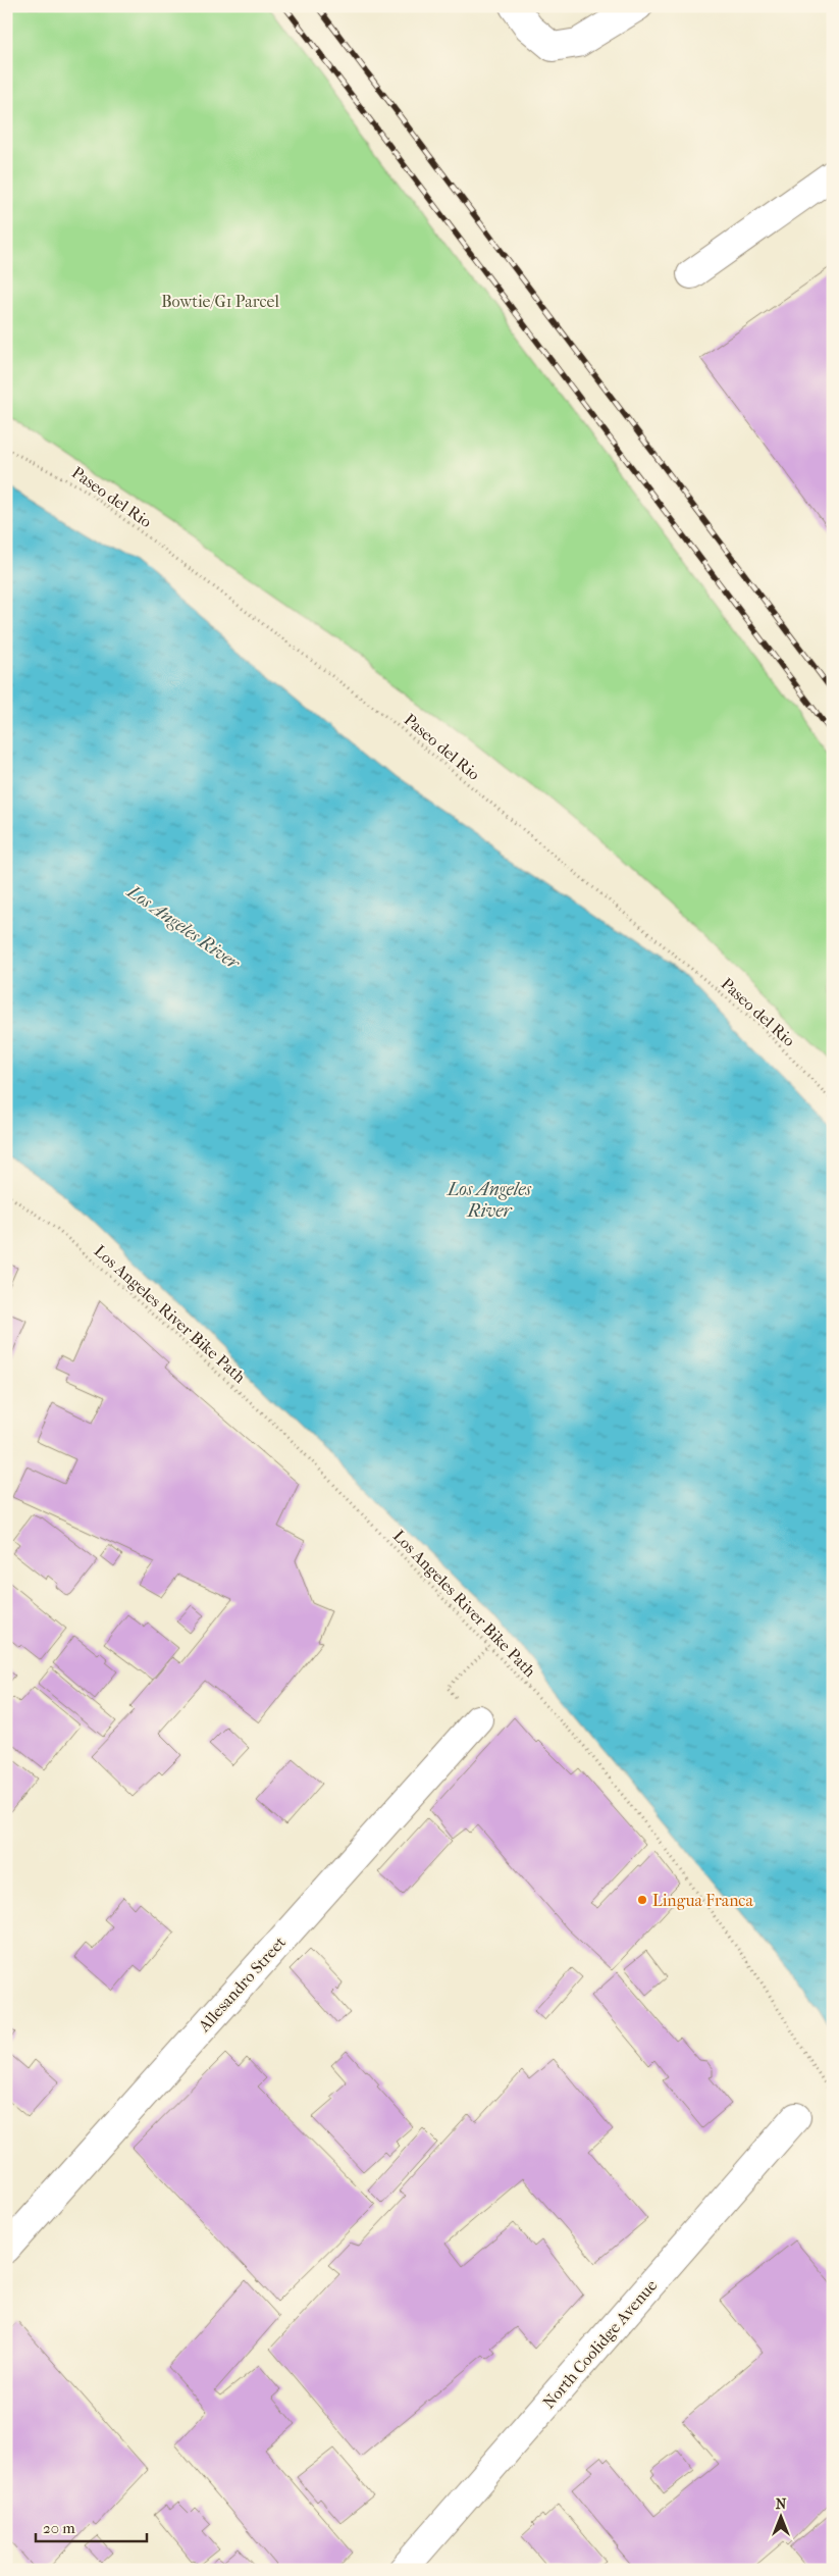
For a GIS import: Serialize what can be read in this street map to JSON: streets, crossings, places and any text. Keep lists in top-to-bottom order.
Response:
{
  "streets": {
    "street": ["Allesandro Street", "North Coolidge Avenue"],
    "path": ["Paseo del Rio", "Los Angeles River Bike Path"]
  },
  "water": ["Los Angeles River"],
  "parks": ["Bowtie/G1 Parcel"],
  "places": ["Lingua Franca"],
  "scale_bar": "20 m",
  "north": "top"
}
